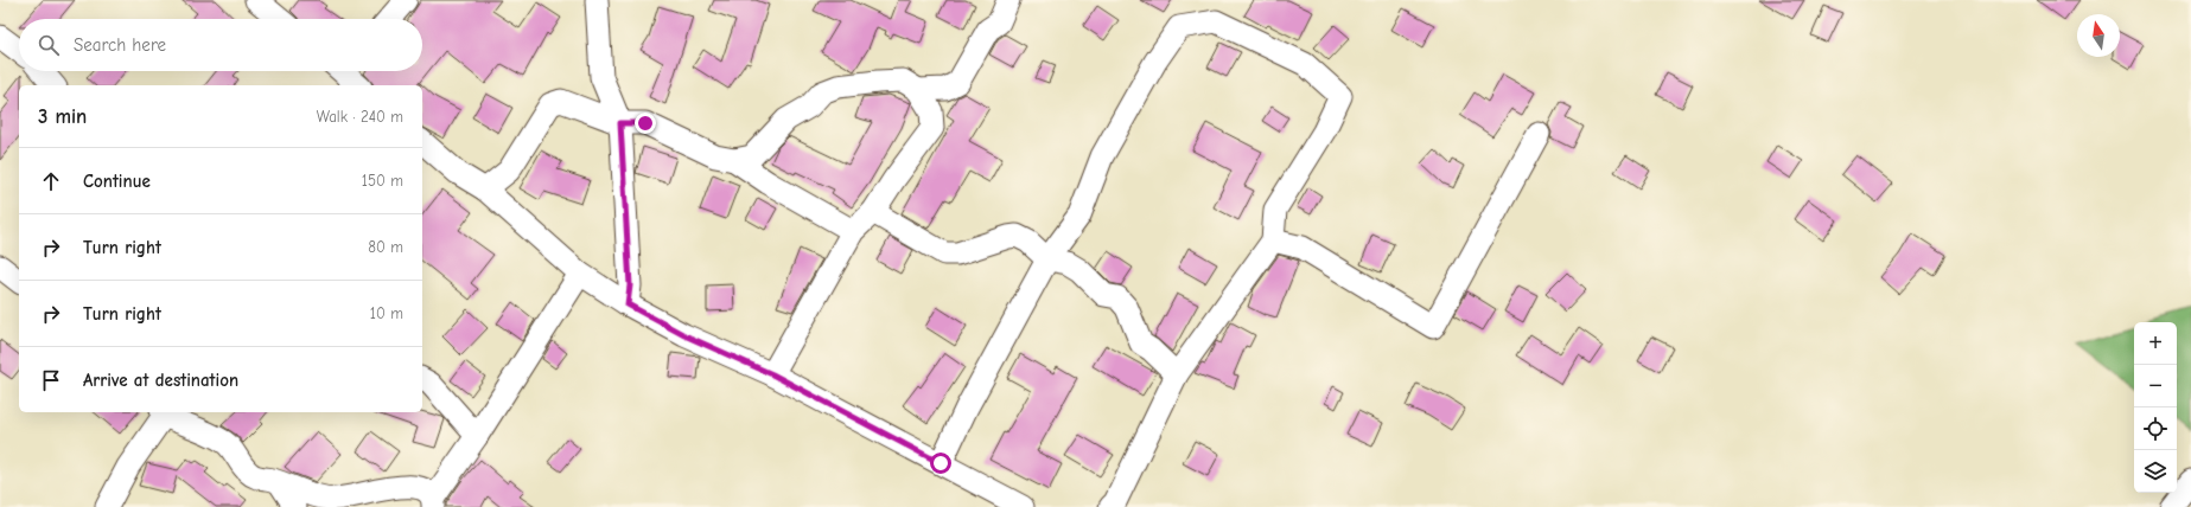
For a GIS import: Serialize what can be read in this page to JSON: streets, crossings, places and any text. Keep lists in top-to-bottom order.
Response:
{
  "north": "top",
  "page": {
    "search": "Search here",
    "heading": ["3 min", "Walk · 240 m"],
    "list": [
      ["Continue", "150 m"],
      ["Turn right", "80 m"],
      ["Turn right", "10 m"],
      "Arrive at destination"
    ],
    "map_buttons": ["+", "−"]
  }
}
